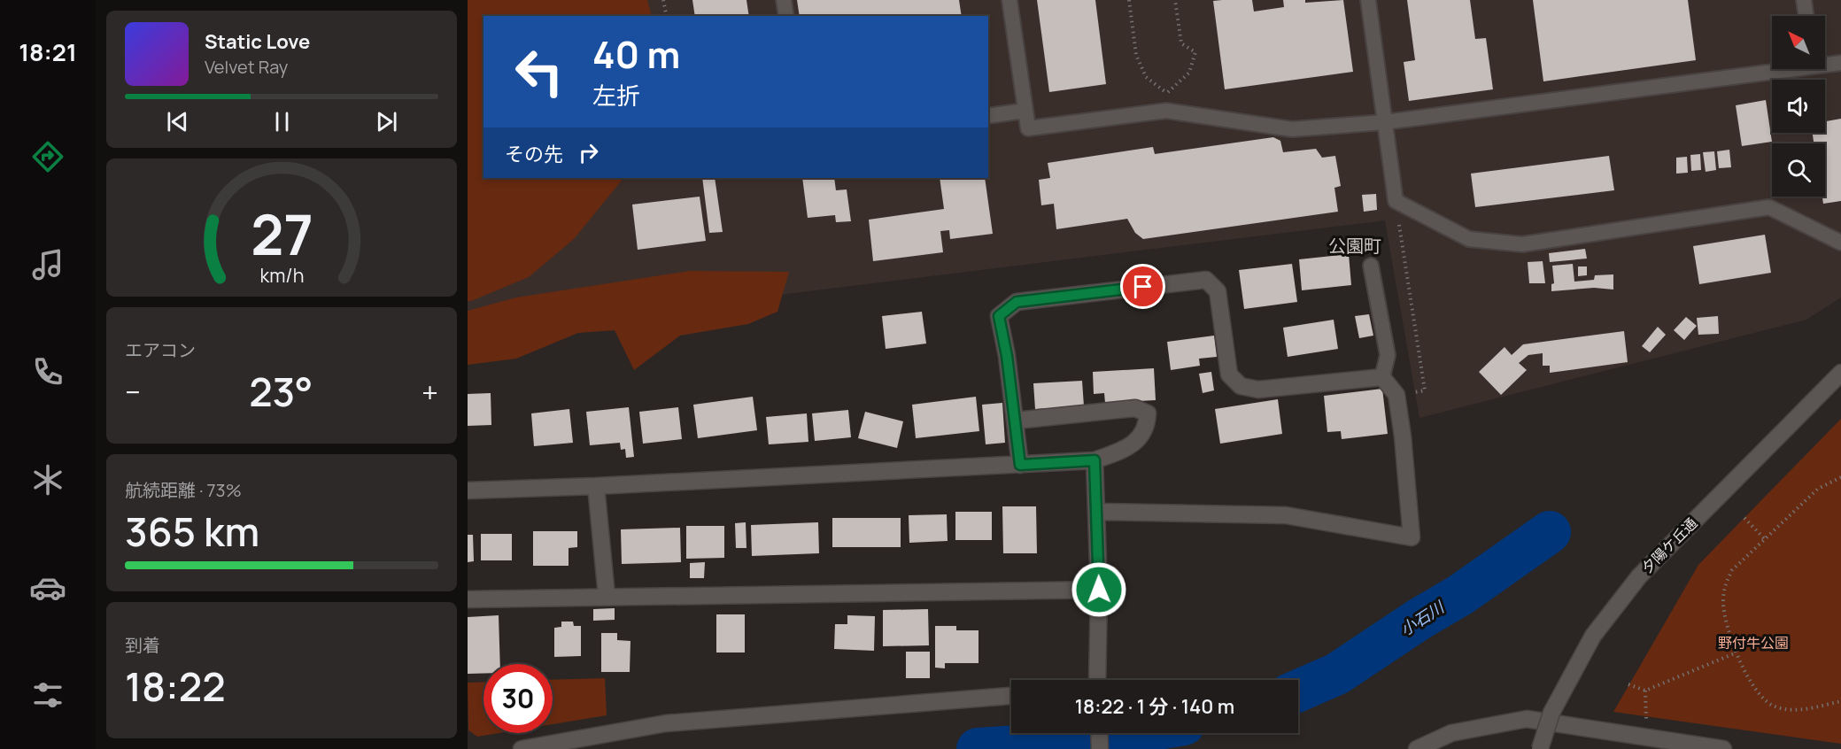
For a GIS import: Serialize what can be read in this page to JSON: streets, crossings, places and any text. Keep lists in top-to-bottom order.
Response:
{
  "streets": {
    "street": ["夕陽ケ丘通"]
  },
  "districts": ["公園町"],
  "water": ["小石川"],
  "parks": ["野付牛公園"],
  "north": "top left",
  "page": {
    "tabs": "18:21",
    "turn": ["40 m", "左折"],
    "song": ["Static Love", "Velvet Ray"],
    "then": "その先",
    "tile": [
      "エアコン",
      ["航続距離 · 73%", "365 km"],
      ["到着", "18:22"]
    ],
    "heat": ["−", "23°", "+"],
    "limit": "30",
    "trip": "18:22 · 1 分 · 140 m",
    "gauge": ["27", "km/h"]
  }
}
